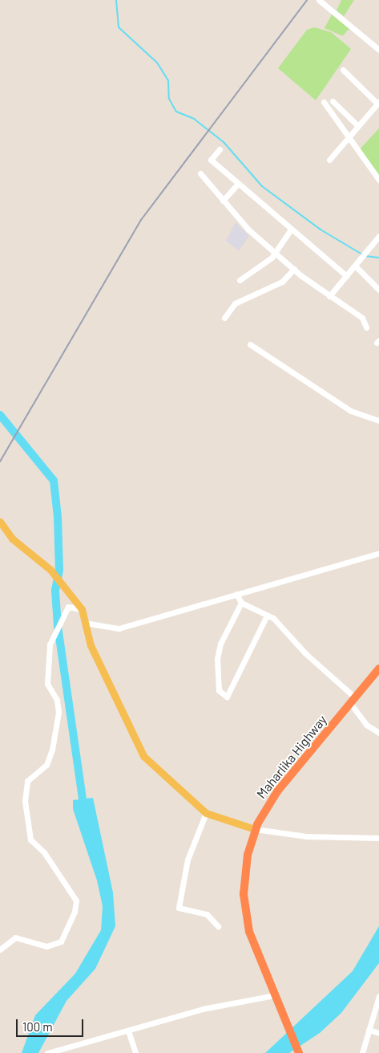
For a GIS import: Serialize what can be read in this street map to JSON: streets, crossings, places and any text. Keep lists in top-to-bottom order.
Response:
{
  "streets": {
    "highway": ["Maharlika Highway"]
  },
  "scale_bar": "100 m"
}
